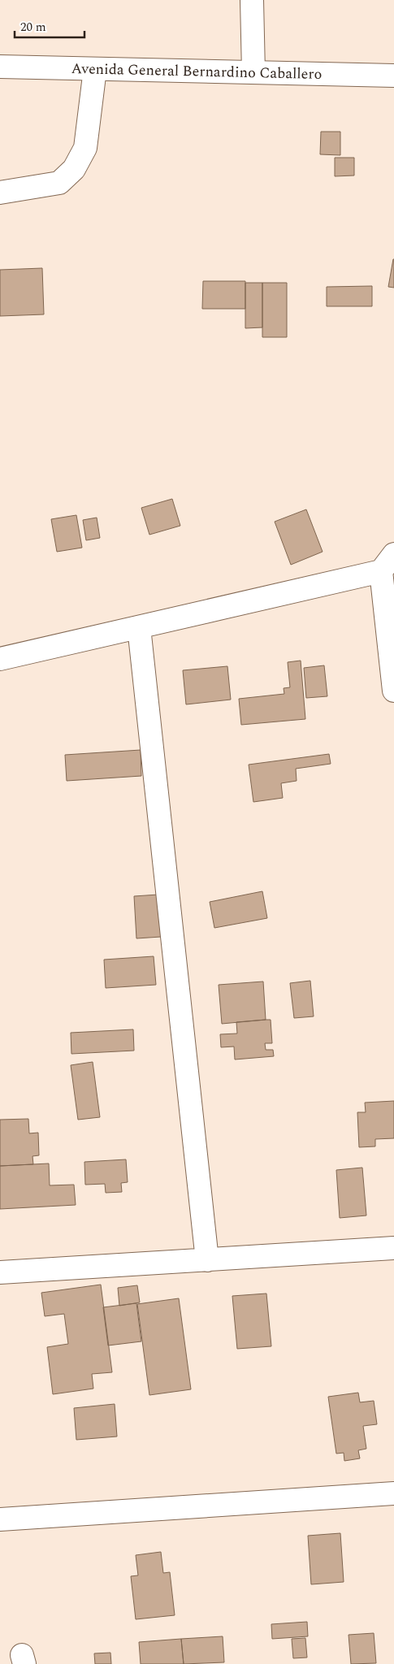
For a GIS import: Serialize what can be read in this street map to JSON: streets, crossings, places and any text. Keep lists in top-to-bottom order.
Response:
{
  "streets": {
    "main road": ["Avenida General Bernardino Caballero"]
  },
  "scale_bar": "20 m"
}
